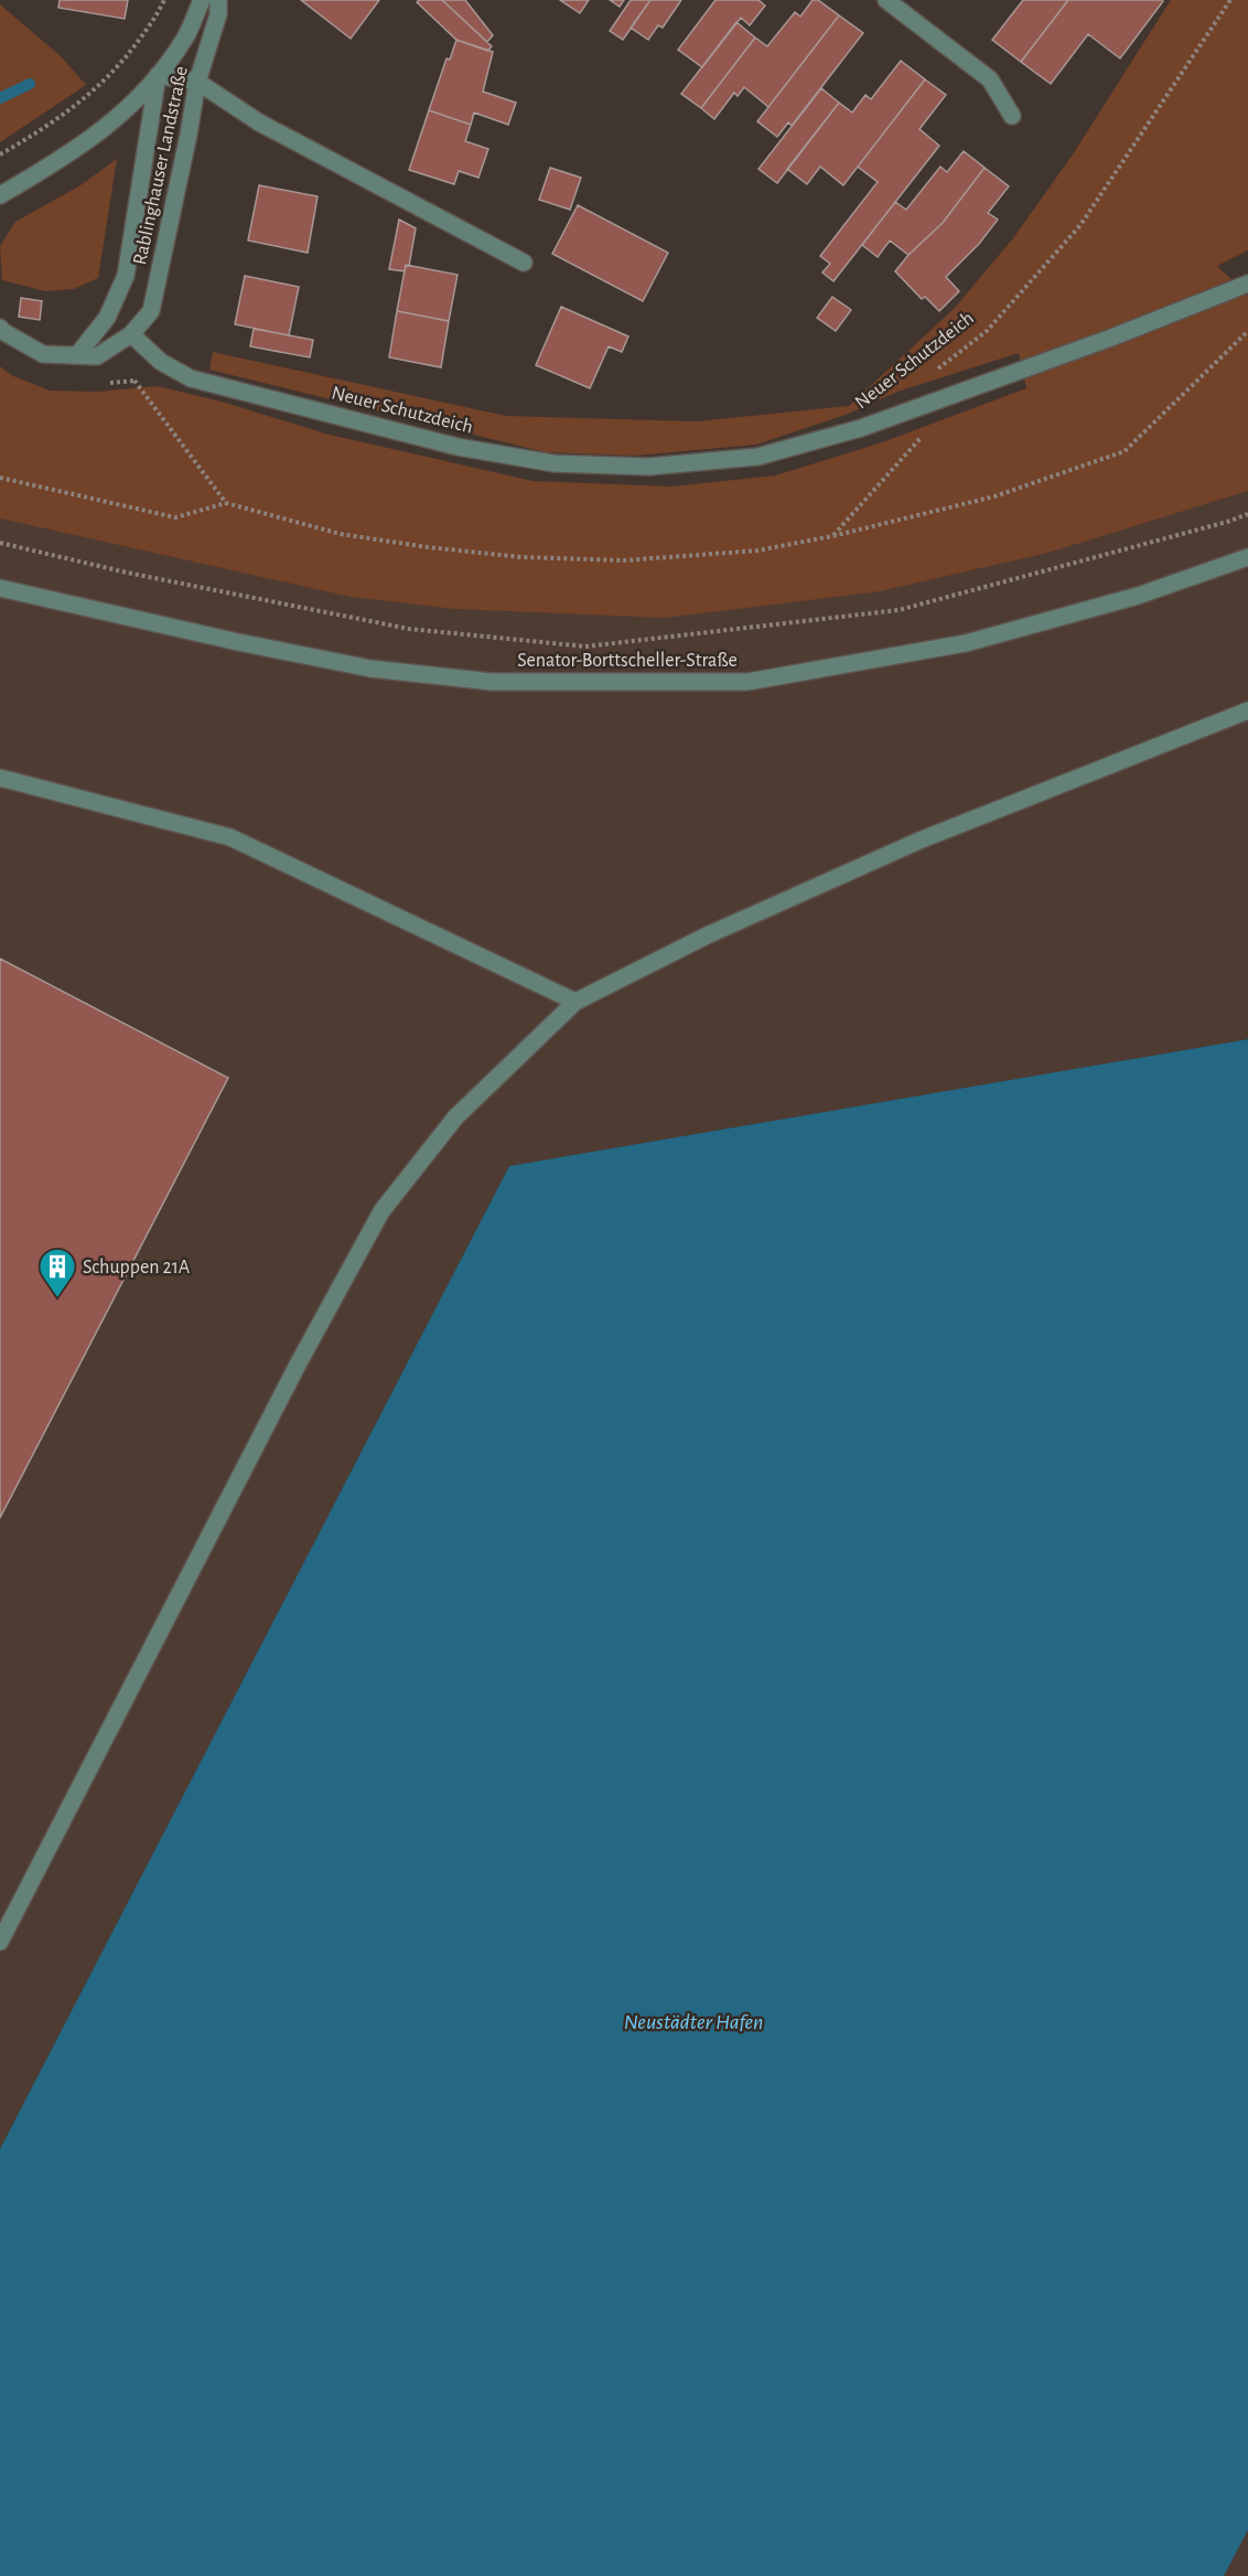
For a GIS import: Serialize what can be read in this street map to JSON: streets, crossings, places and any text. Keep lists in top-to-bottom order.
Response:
{
  "streets": {
    "street": ["Rablinghauser Landstraße", "Neuer Schutzdeich", "Senator-Borttscheller-Straße"]
  },
  "crossings": [
    ["Rablinghauser Landstraße", "Neuer Schutzdeich"]
  ],
  "water": ["Neustädter Hafen"],
  "places": {
    "building": ["Schuppen 21A"]
  }
}
